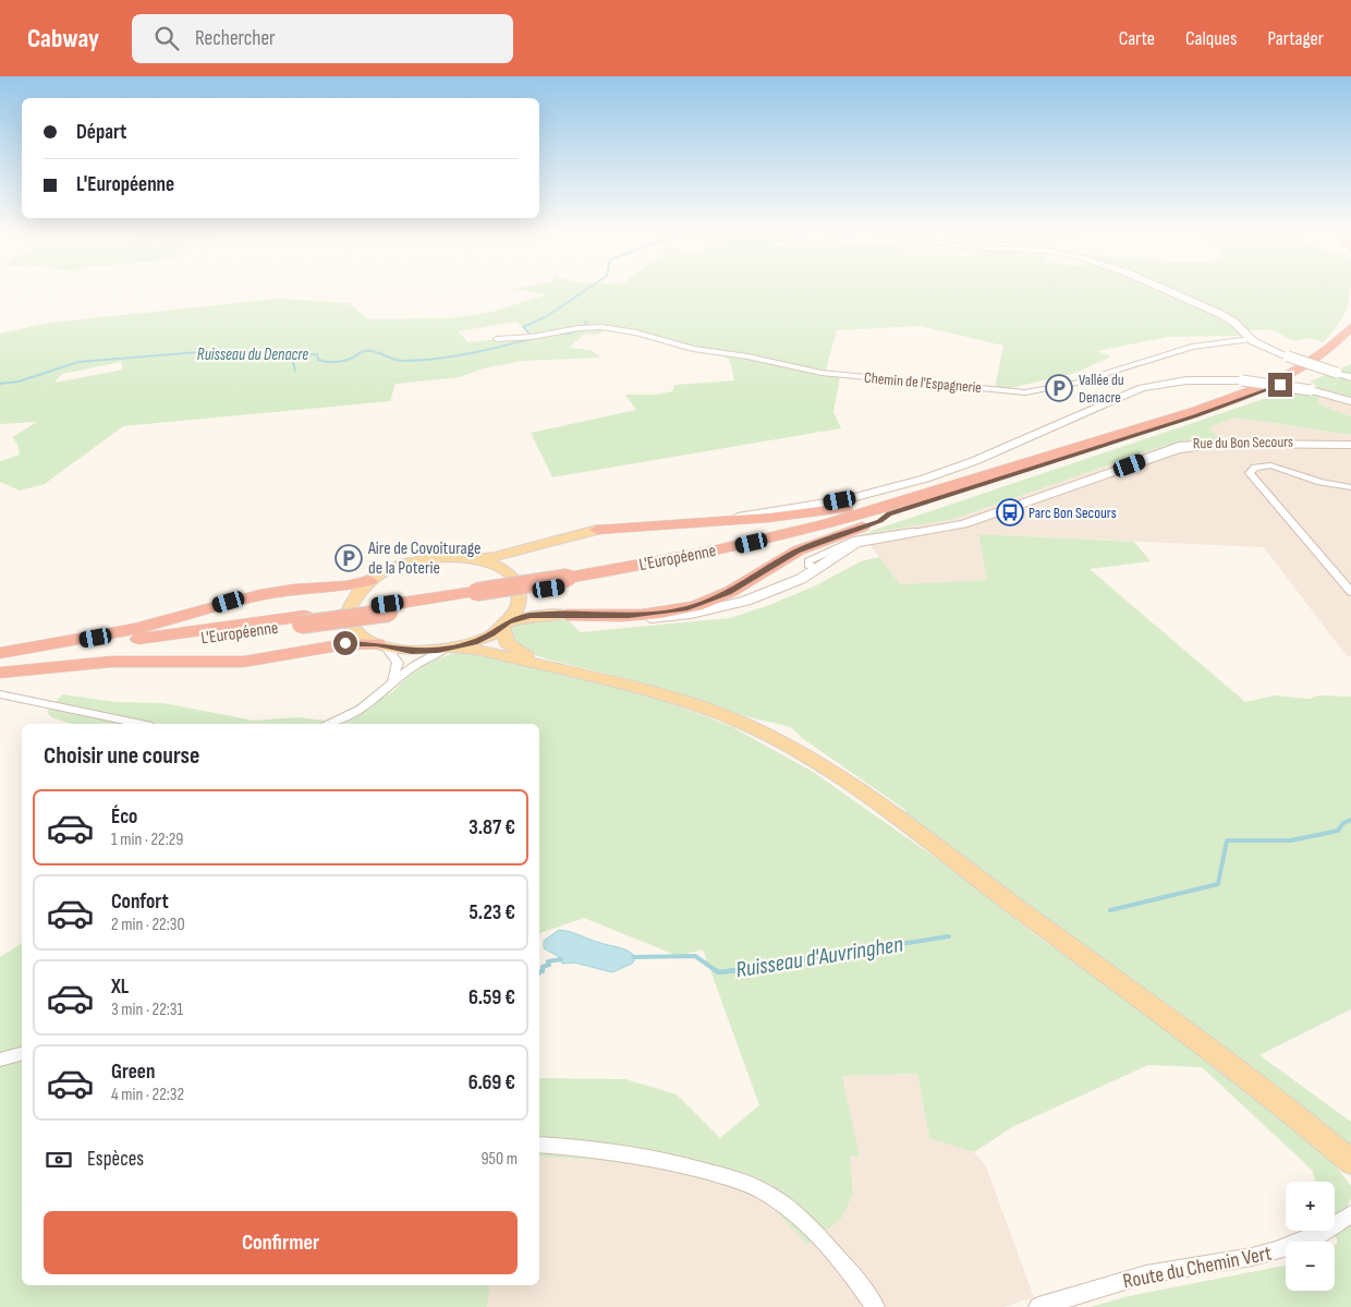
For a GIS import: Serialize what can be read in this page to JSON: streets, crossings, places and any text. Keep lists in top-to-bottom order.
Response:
{
  "streets": {
    "highway": ["L'Européenne"],
    "main road": ["Rue du Bon Secours"],
    "street": ["Chemin de l'Espagnerie", "Route du Chemin Vert"]
  },
  "water": ["Ruisseau du Denacre", "Ruisseau d'Auvringhen"],
  "places": {
    "parking": ["Vallée du Denacre", "Aire de Covoiturage de la Poterie"],
    "bus stop": ["Parc Bon Secours"]
  },
  "page": {
    "header": "Cabway",
    "search": "Rechercher",
    "nav": ["Carte", "Calques", "Partager"],
    "banner": ["Départ", "L'Européenne"],
    "heading": "Choisir une course",
    "list": [
      {
        "name": "Éco",
        "note": "1 min · 22:29",
        "value": "3.87 €"
      },
      {
        "name": "Confort",
        "note": "2 min · 22:30",
        "value": "5.23 €"
      },
      {
        "name": "XL",
        "note": "3 min · 22:31",
        "value": "6.59 €"
      },
      {
        "name": "Green",
        "note": "4 min · 22:32",
        "value": "6.69 €"
      }
    ],
    "pay": ["Espèces", "950 m"],
    "map_buttons": ["+", "−"],
    "buttons": "Confirmer"
  }
}
